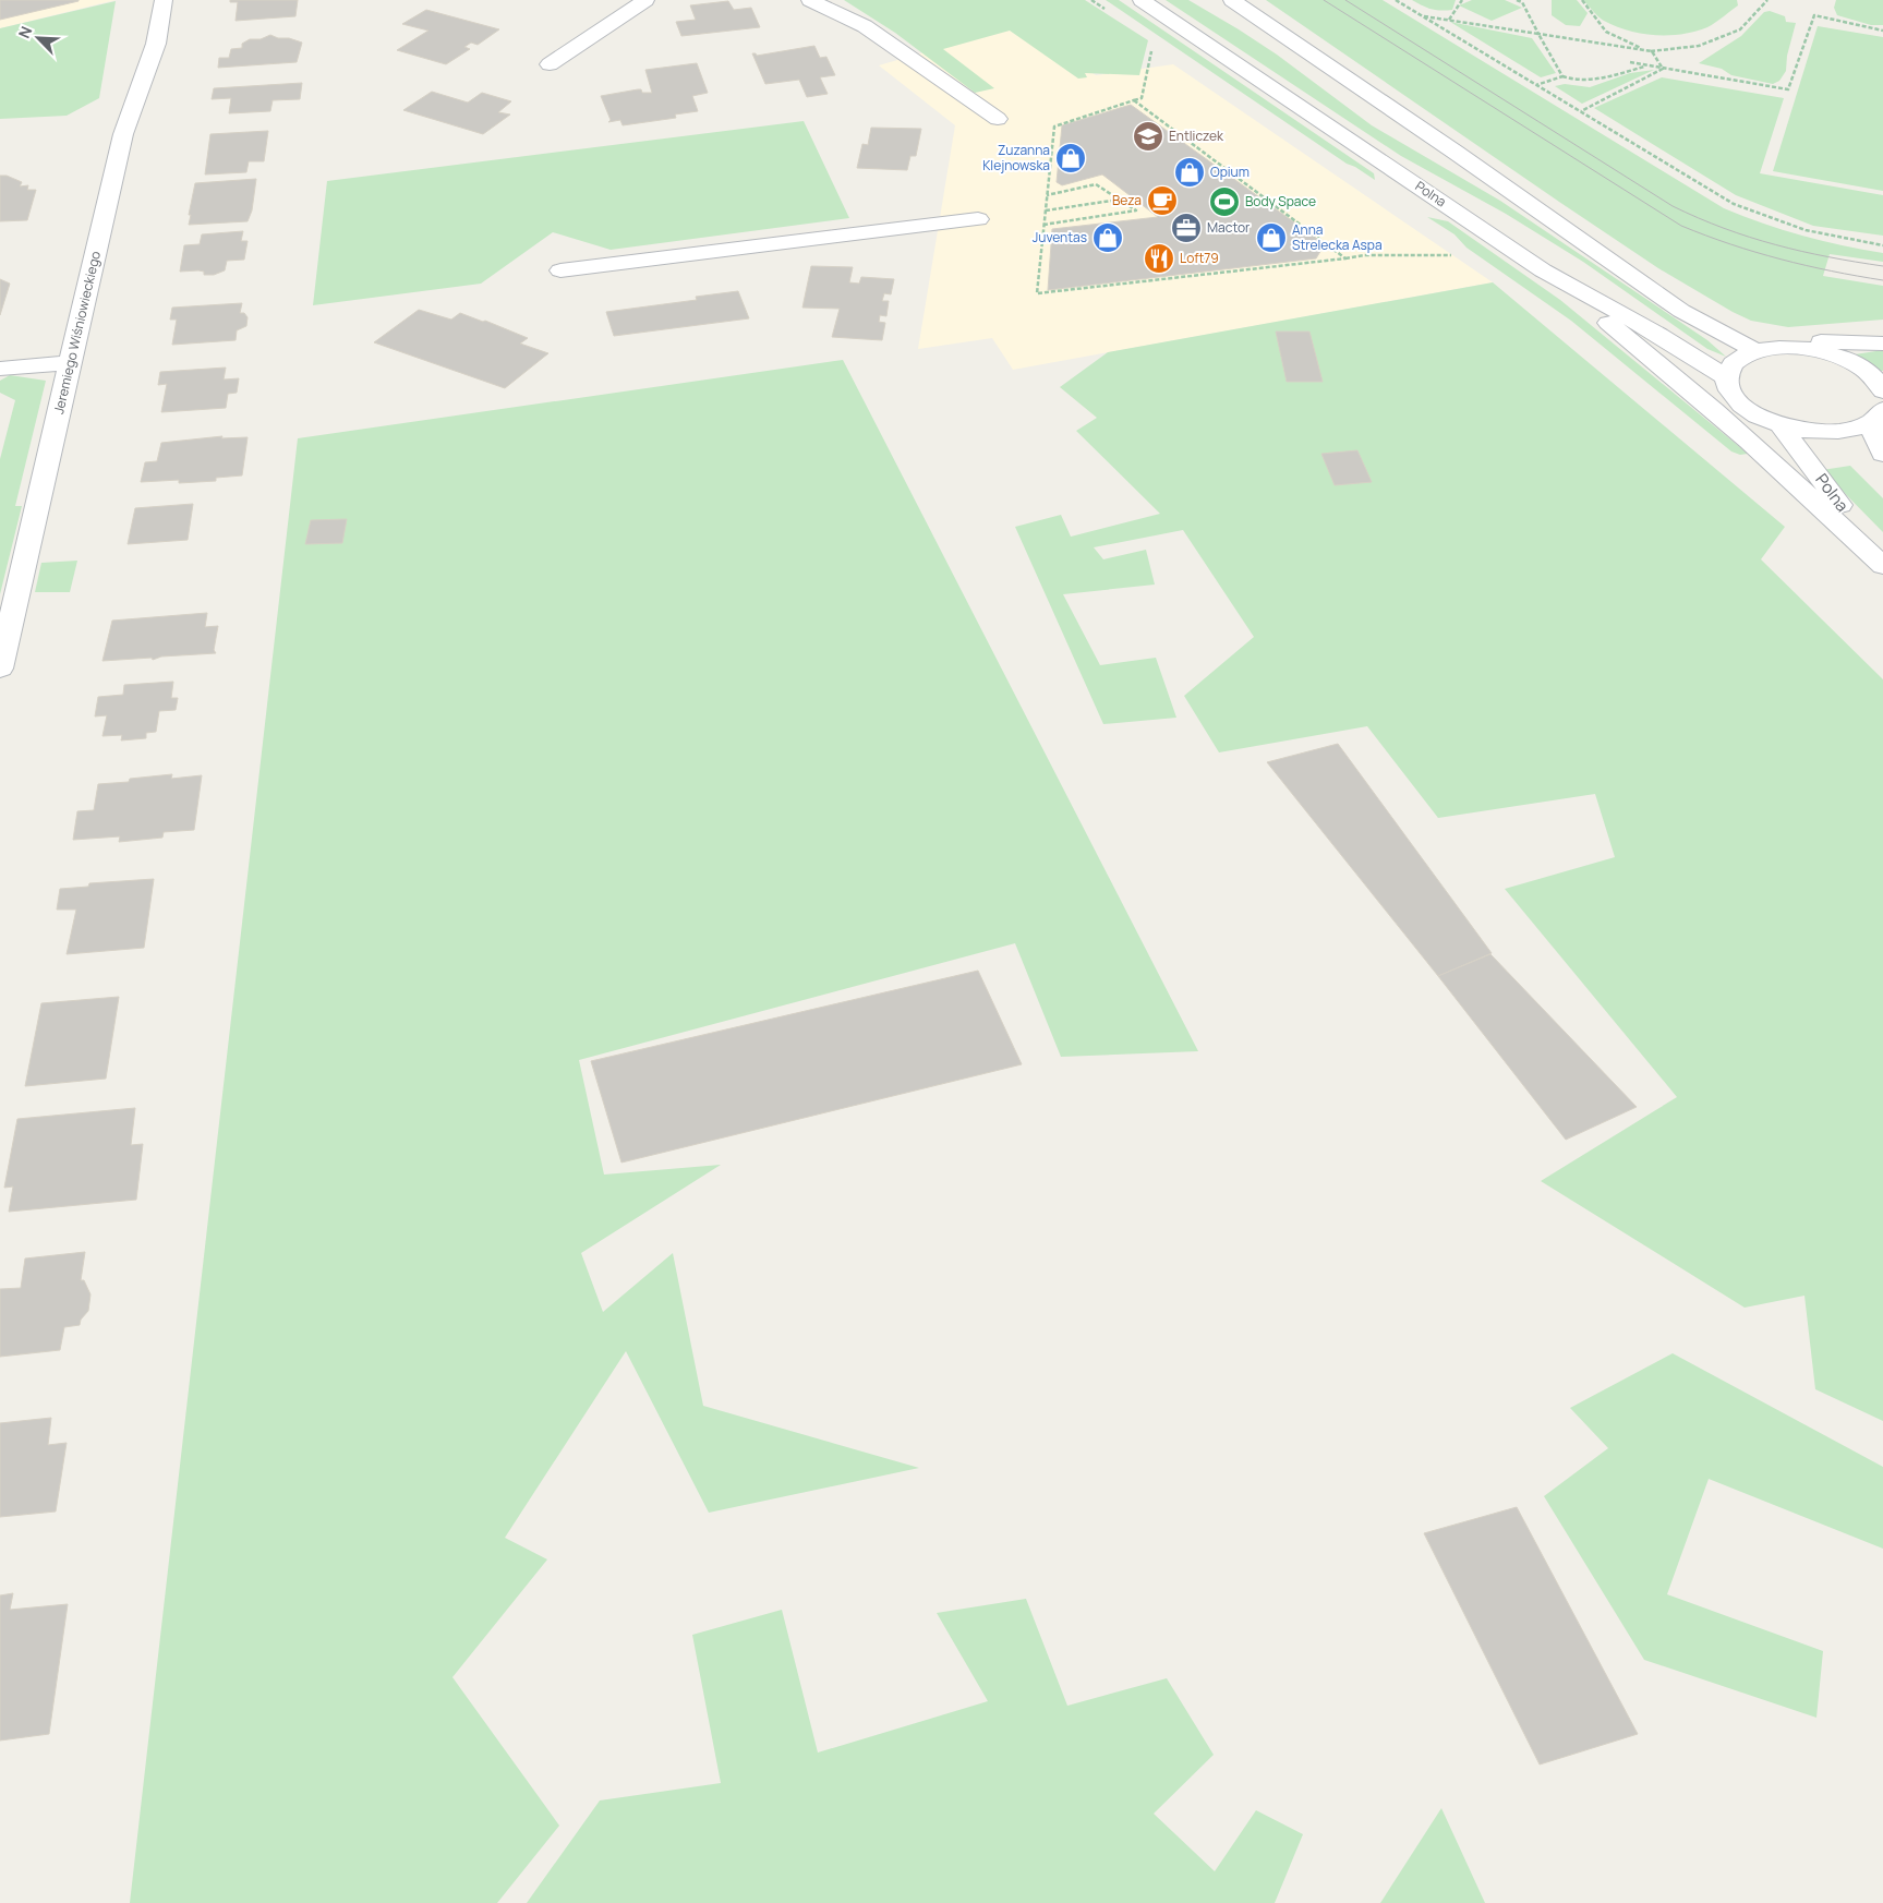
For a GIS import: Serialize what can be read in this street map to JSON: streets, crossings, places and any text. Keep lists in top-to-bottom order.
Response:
{
  "streets": {
    "street": ["Polna", "Jeremiego Wiśniowieckiego"]
  },
  "places": {
    "school or university": ["Entliczek"],
    "shop": [
      "Zuzanna Klejnowska",
      "Opium",
      "Juventas",
      "Anna Strelecka Aspa"
    ],
    "cafe": ["Beza"],
    "sports": ["Body Space"],
    "office": ["Mactor"],
    "restaurant": ["Loft79"]
  },
  "north": "top left"
}
